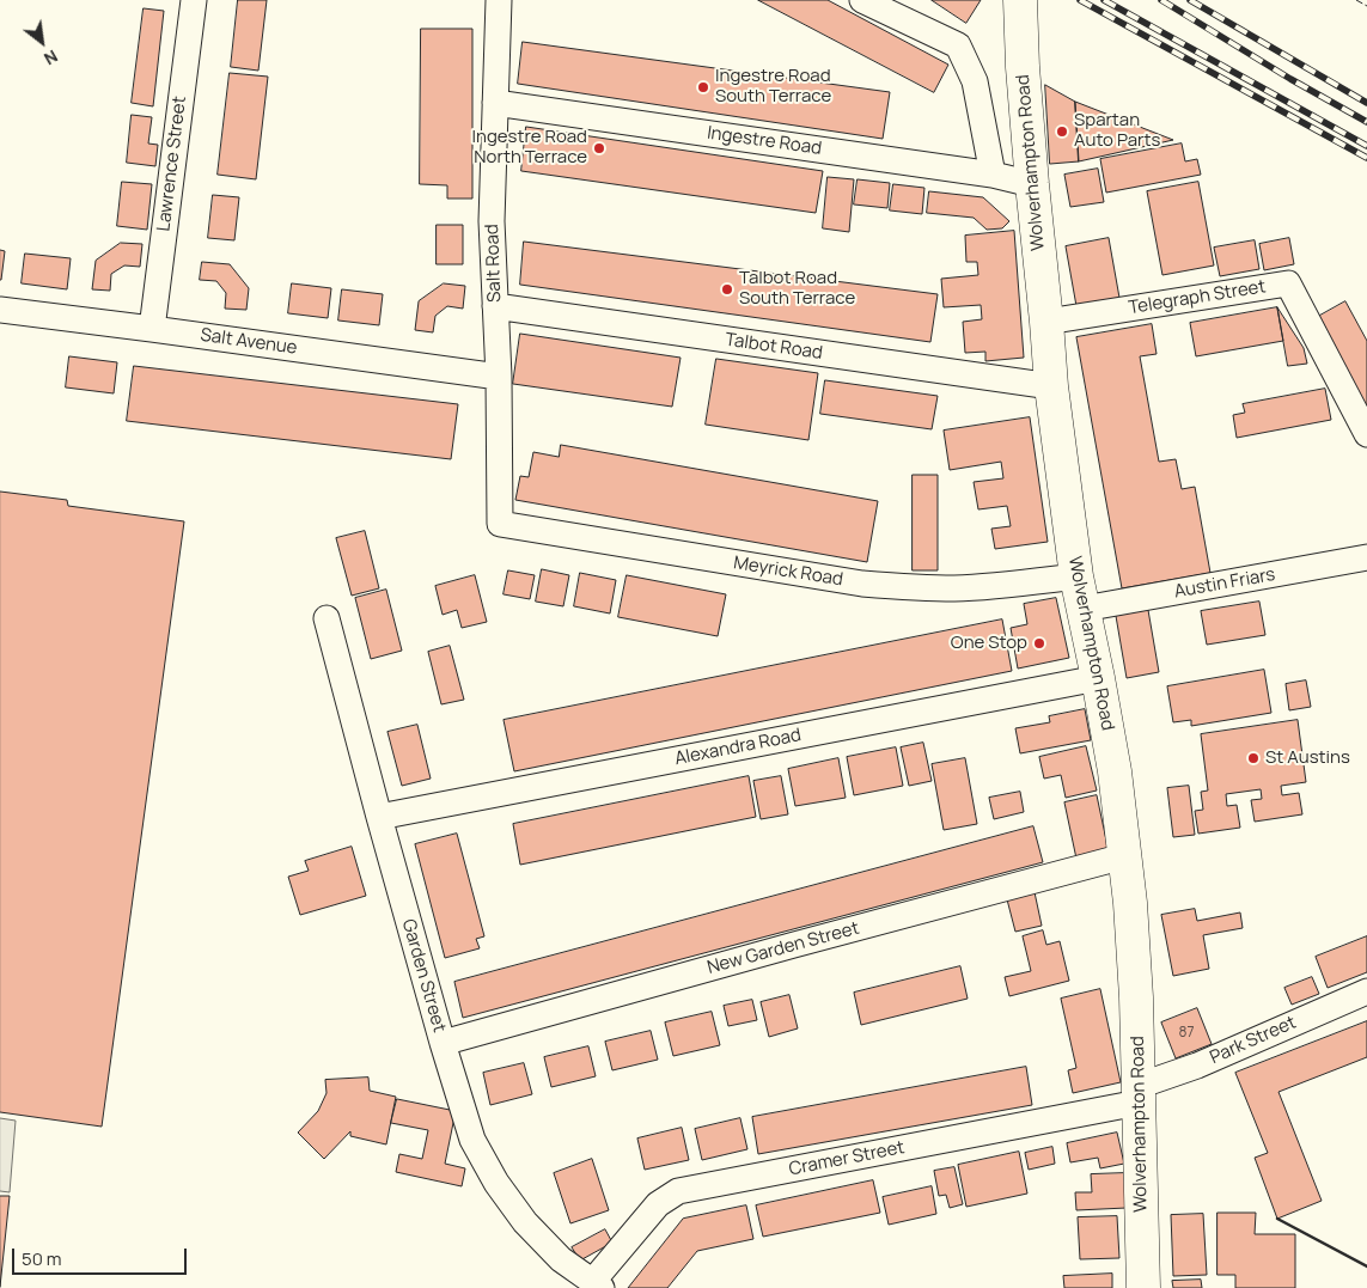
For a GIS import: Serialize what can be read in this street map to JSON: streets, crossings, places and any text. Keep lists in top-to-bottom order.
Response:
{
  "streets": {
    "highway": ["Wolverhampton Road"],
    "street": [
      "Ingestre Road",
      "Lawrence Street",
      "Salt Road",
      "Telegraph Street",
      "Salt Avenue",
      "Talbot Road",
      "Meyrick Road",
      "Austin Friars",
      "Alexandra Road",
      "New Garden Street",
      "Garden Street",
      "Park Street",
      "Cramer Street"
    ]
  },
  "crossings": [
    ["Ingestre Road", "Wolverhampton Road"],
    ["Ingestre Road", "Salt Road"],
    ["Wolverhampton Road", "Telegraph Street"],
    ["Wolverhampton Road", "Talbot Road"],
    ["Wolverhampton Road", "Meyrick Road"],
    ["Wolverhampton Road", "Austin Friars"],
    ["Wolverhampton Road", "Alexandra Road"],
    ["Wolverhampton Road", "New Garden Street"],
    ["Wolverhampton Road", "Park Street"],
    ["Wolverhampton Road", "Cramer Street"],
    ["Lawrence Street", "Salt Avenue"],
    ["Salt Road", "Salt Avenue"],
    ["Salt Road", "Talbot Road"],
    ["Salt Road", "Meyrick Road"],
    ["Alexandra Road", "Garden Street"],
    ["New Garden Street", "Garden Street"],
    ["Garden Street", "Cramer Street"],
    ["Park Street", "Cramer Street"]
  ],
  "places": [
    "Ingestre Road South Terrace",
    "Spartan Auto Parts",
    "Ingestre Road North Terrace",
    "Talbot Road South Terrace",
    "One Stop",
    "St Austins"
  ],
  "house_numbers": ["87"],
  "scale_bar": "50 m",
  "north": "bottom right"
}
